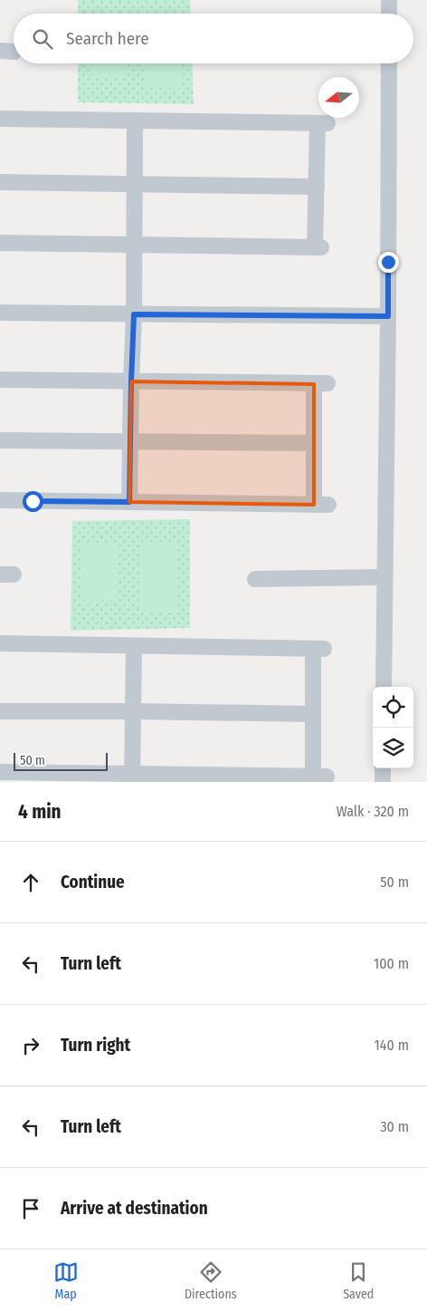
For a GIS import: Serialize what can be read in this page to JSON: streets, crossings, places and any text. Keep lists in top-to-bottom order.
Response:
{
  "scale_bar": "50 m",
  "north": "left",
  "page": {
    "search": "Search here",
    "scale": "50 m",
    "heading": ["4 min", "Walk · 320 m"],
    "list": [
      ["Continue", "50 m"],
      ["Turn left", "100 m"],
      ["Turn right", "140 m"],
      ["Turn left", "30 m"],
      "Arrive at destination"
    ],
    "nav": ["Map", "Directions", "Saved"]
  }
}
